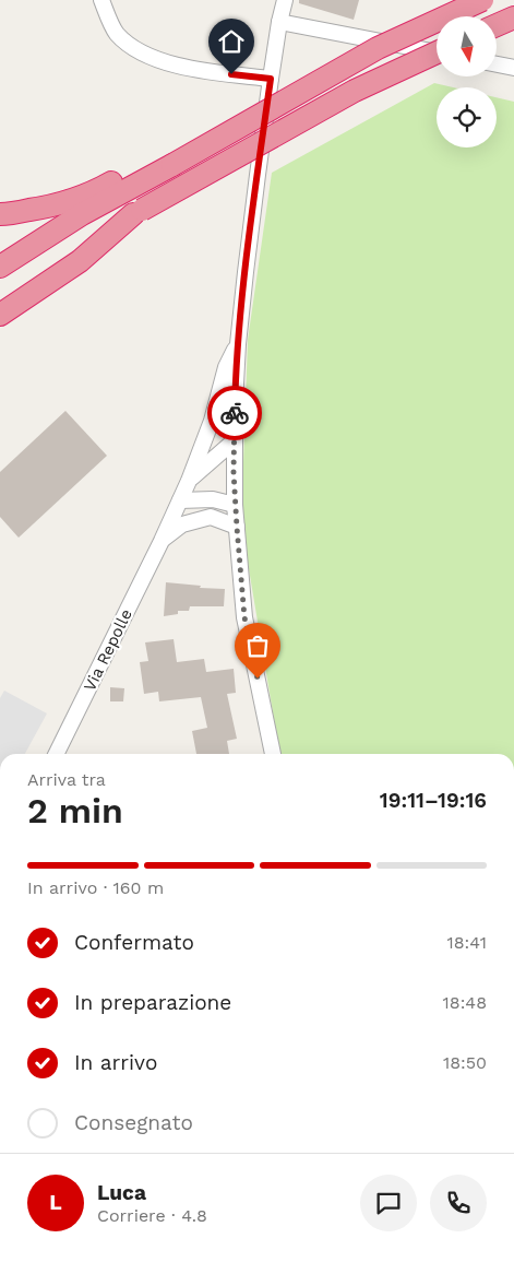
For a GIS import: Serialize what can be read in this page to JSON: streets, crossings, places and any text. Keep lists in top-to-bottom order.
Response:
{
  "streets": {
    "street": ["Via Repolle"]
  },
  "north": "bottom",
  "page": {
    "heading": ["2 min", "Arriva tra", "19:11–19:16"],
    "panel": ["Luca", "Corriere · 4.8"],
    "bar": "In arrivo · 160 m",
    "list": [
      ["Confermato", "18:41"],
      ["In preparazione", "18:48"],
      ["In arrivo", "18:50"],
      "Consegnato"
    ],
    "round": "L"
  }
}
